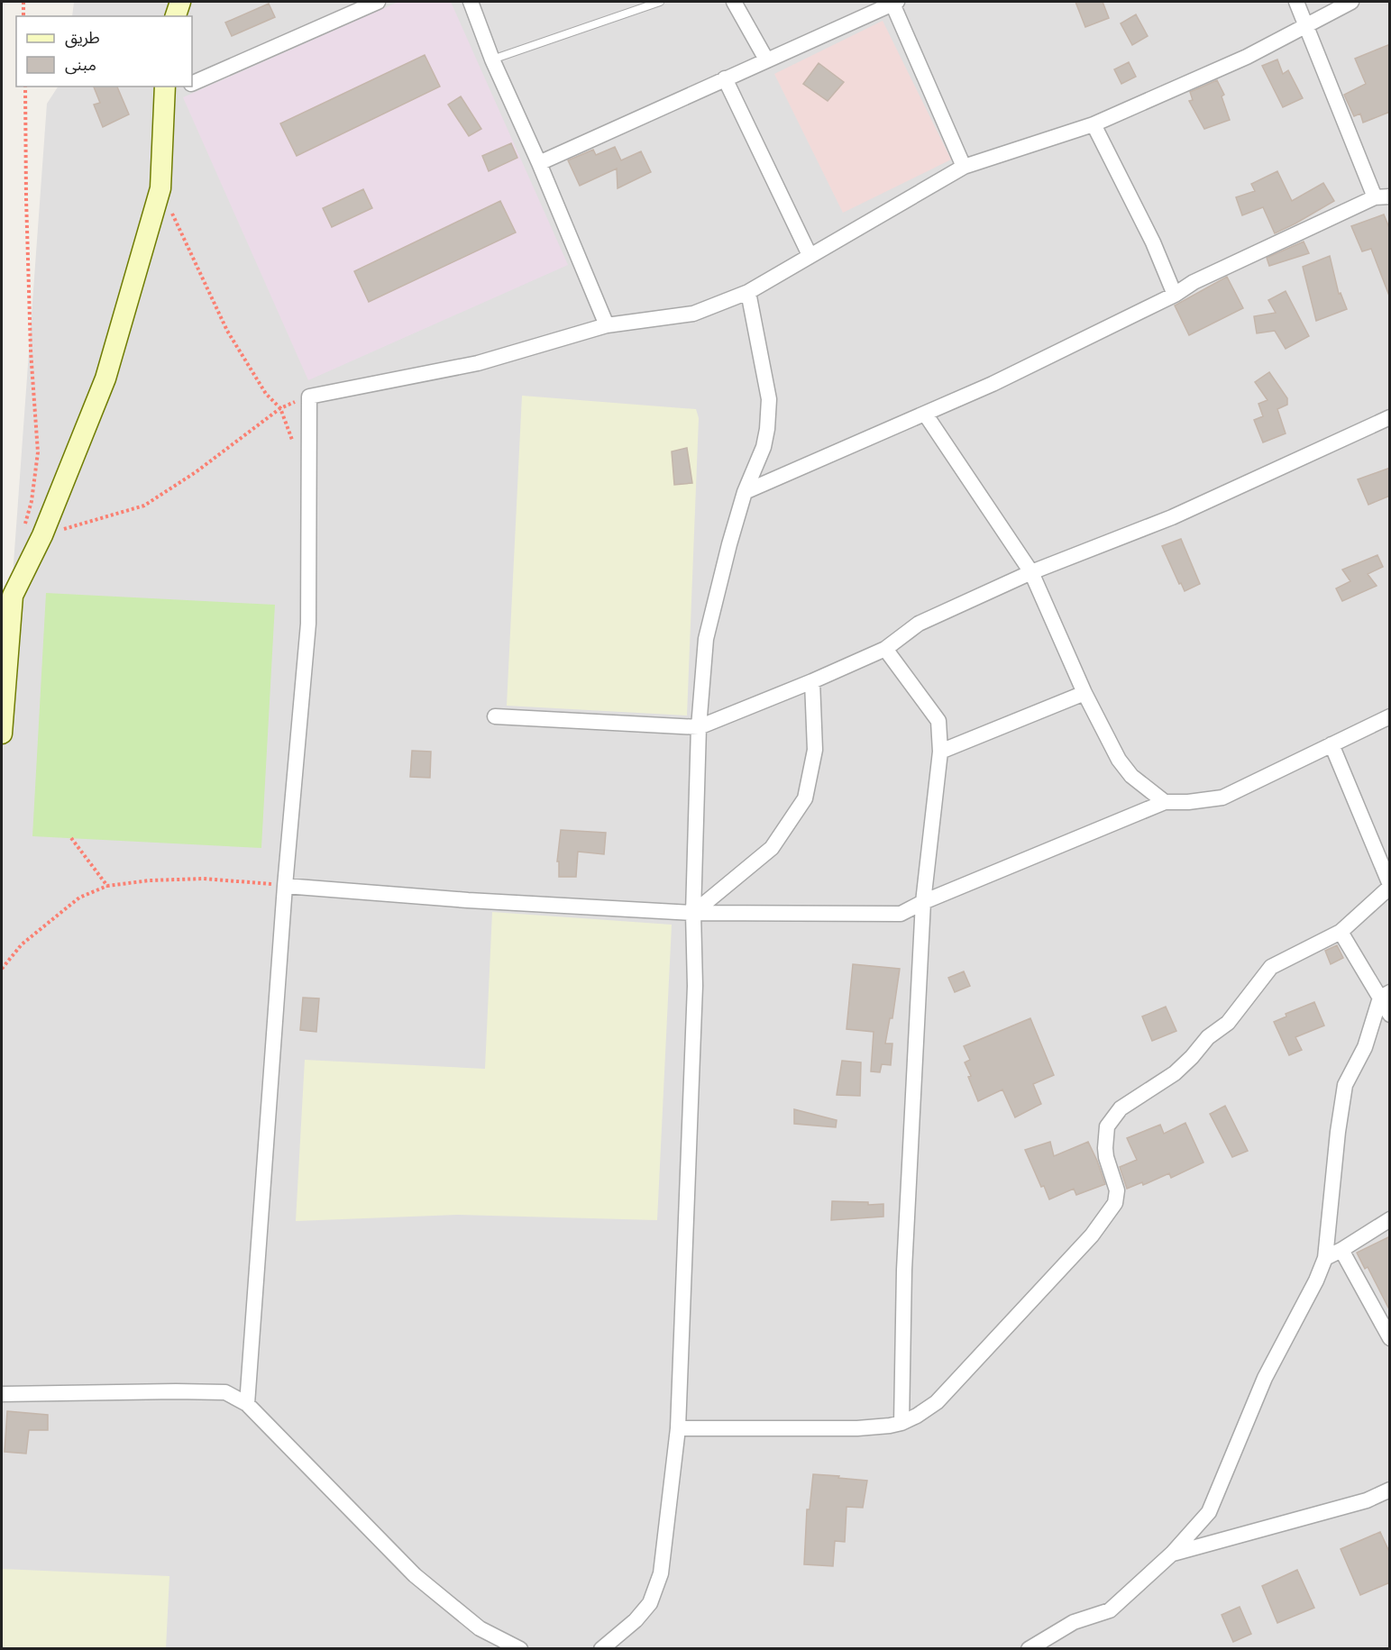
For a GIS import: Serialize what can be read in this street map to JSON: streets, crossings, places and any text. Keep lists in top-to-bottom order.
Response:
{
  "legend": ["طريق", "مبنى"]
}
